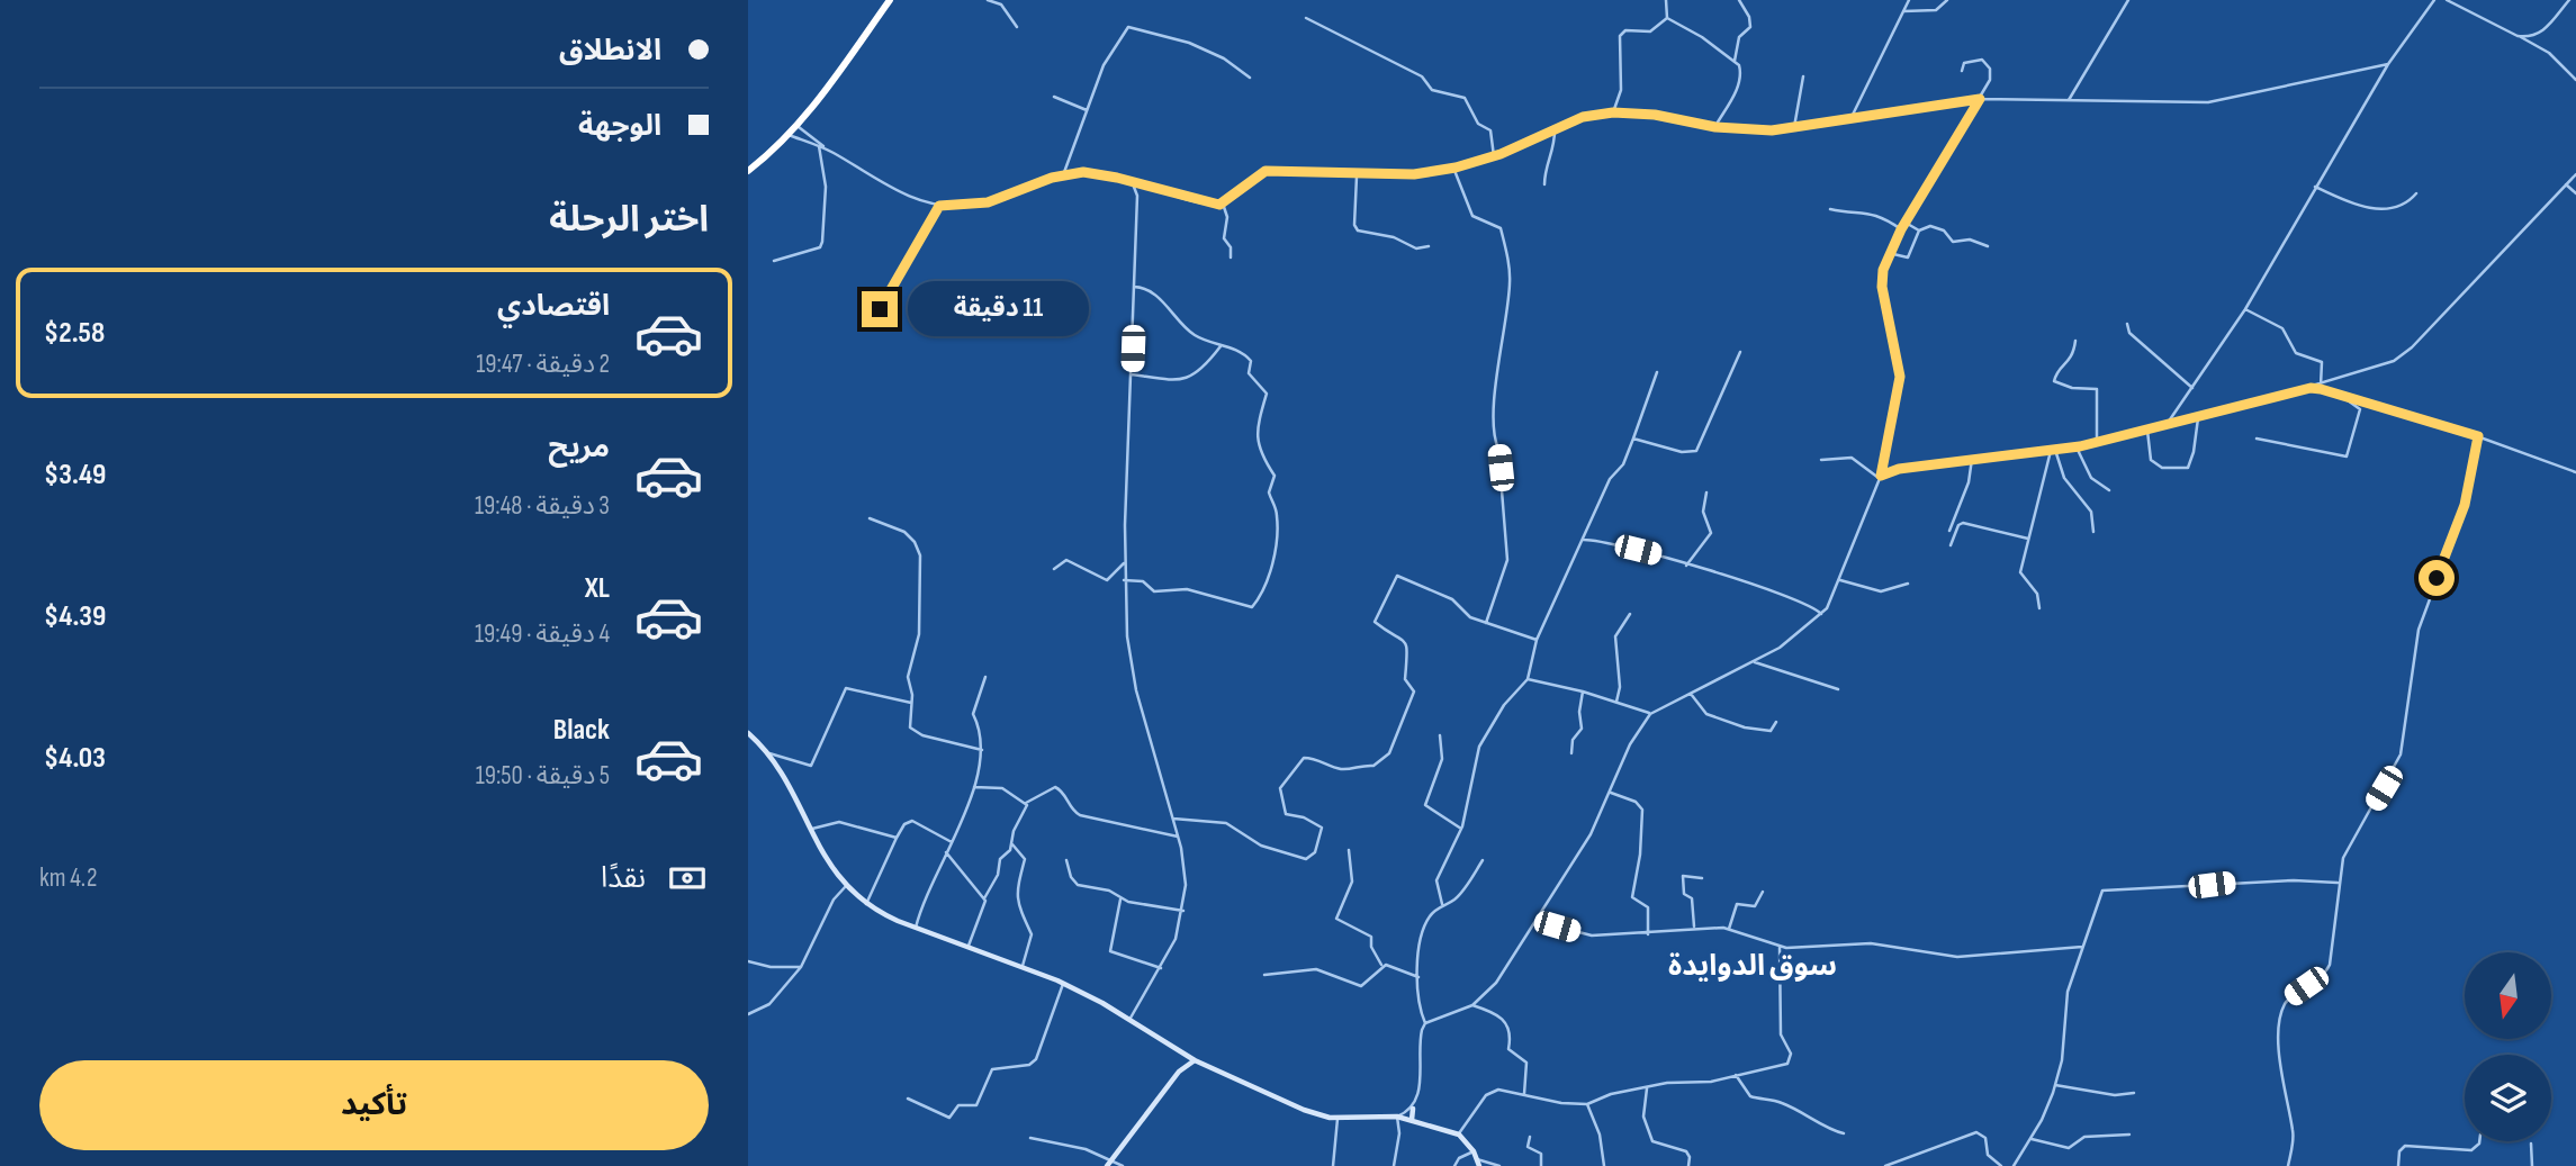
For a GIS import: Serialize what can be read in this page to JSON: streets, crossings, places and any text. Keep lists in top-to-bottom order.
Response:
{
  "districts": ["سوق الدوايدة"],
  "north": "bottom",
  "page": {
    "banner": ["الانطلاق", "الوجهة"],
    "heading": "اختر الرحلة",
    "list": [
      {
        "name": "اقتصادي",
        "note": "2 دقيقة · 19:47",
        "value": "$2.58"
      },
      {
        "name": "مريح",
        "note": "3 دقيقة · 19:48",
        "value": "$3.49"
      },
      {
        "name": "XL",
        "note": "4 دقيقة · 19:49",
        "value": "$4.39"
      },
      {
        "name": "Black",
        "note": "5 دقيقة · 19:50",
        "value": "$4.03"
      }
    ],
    "bubble": "11 دقيقة",
    "pay": ["نقدًا", "4.2 km"],
    "buttons": "تأكيد"
  }
}
